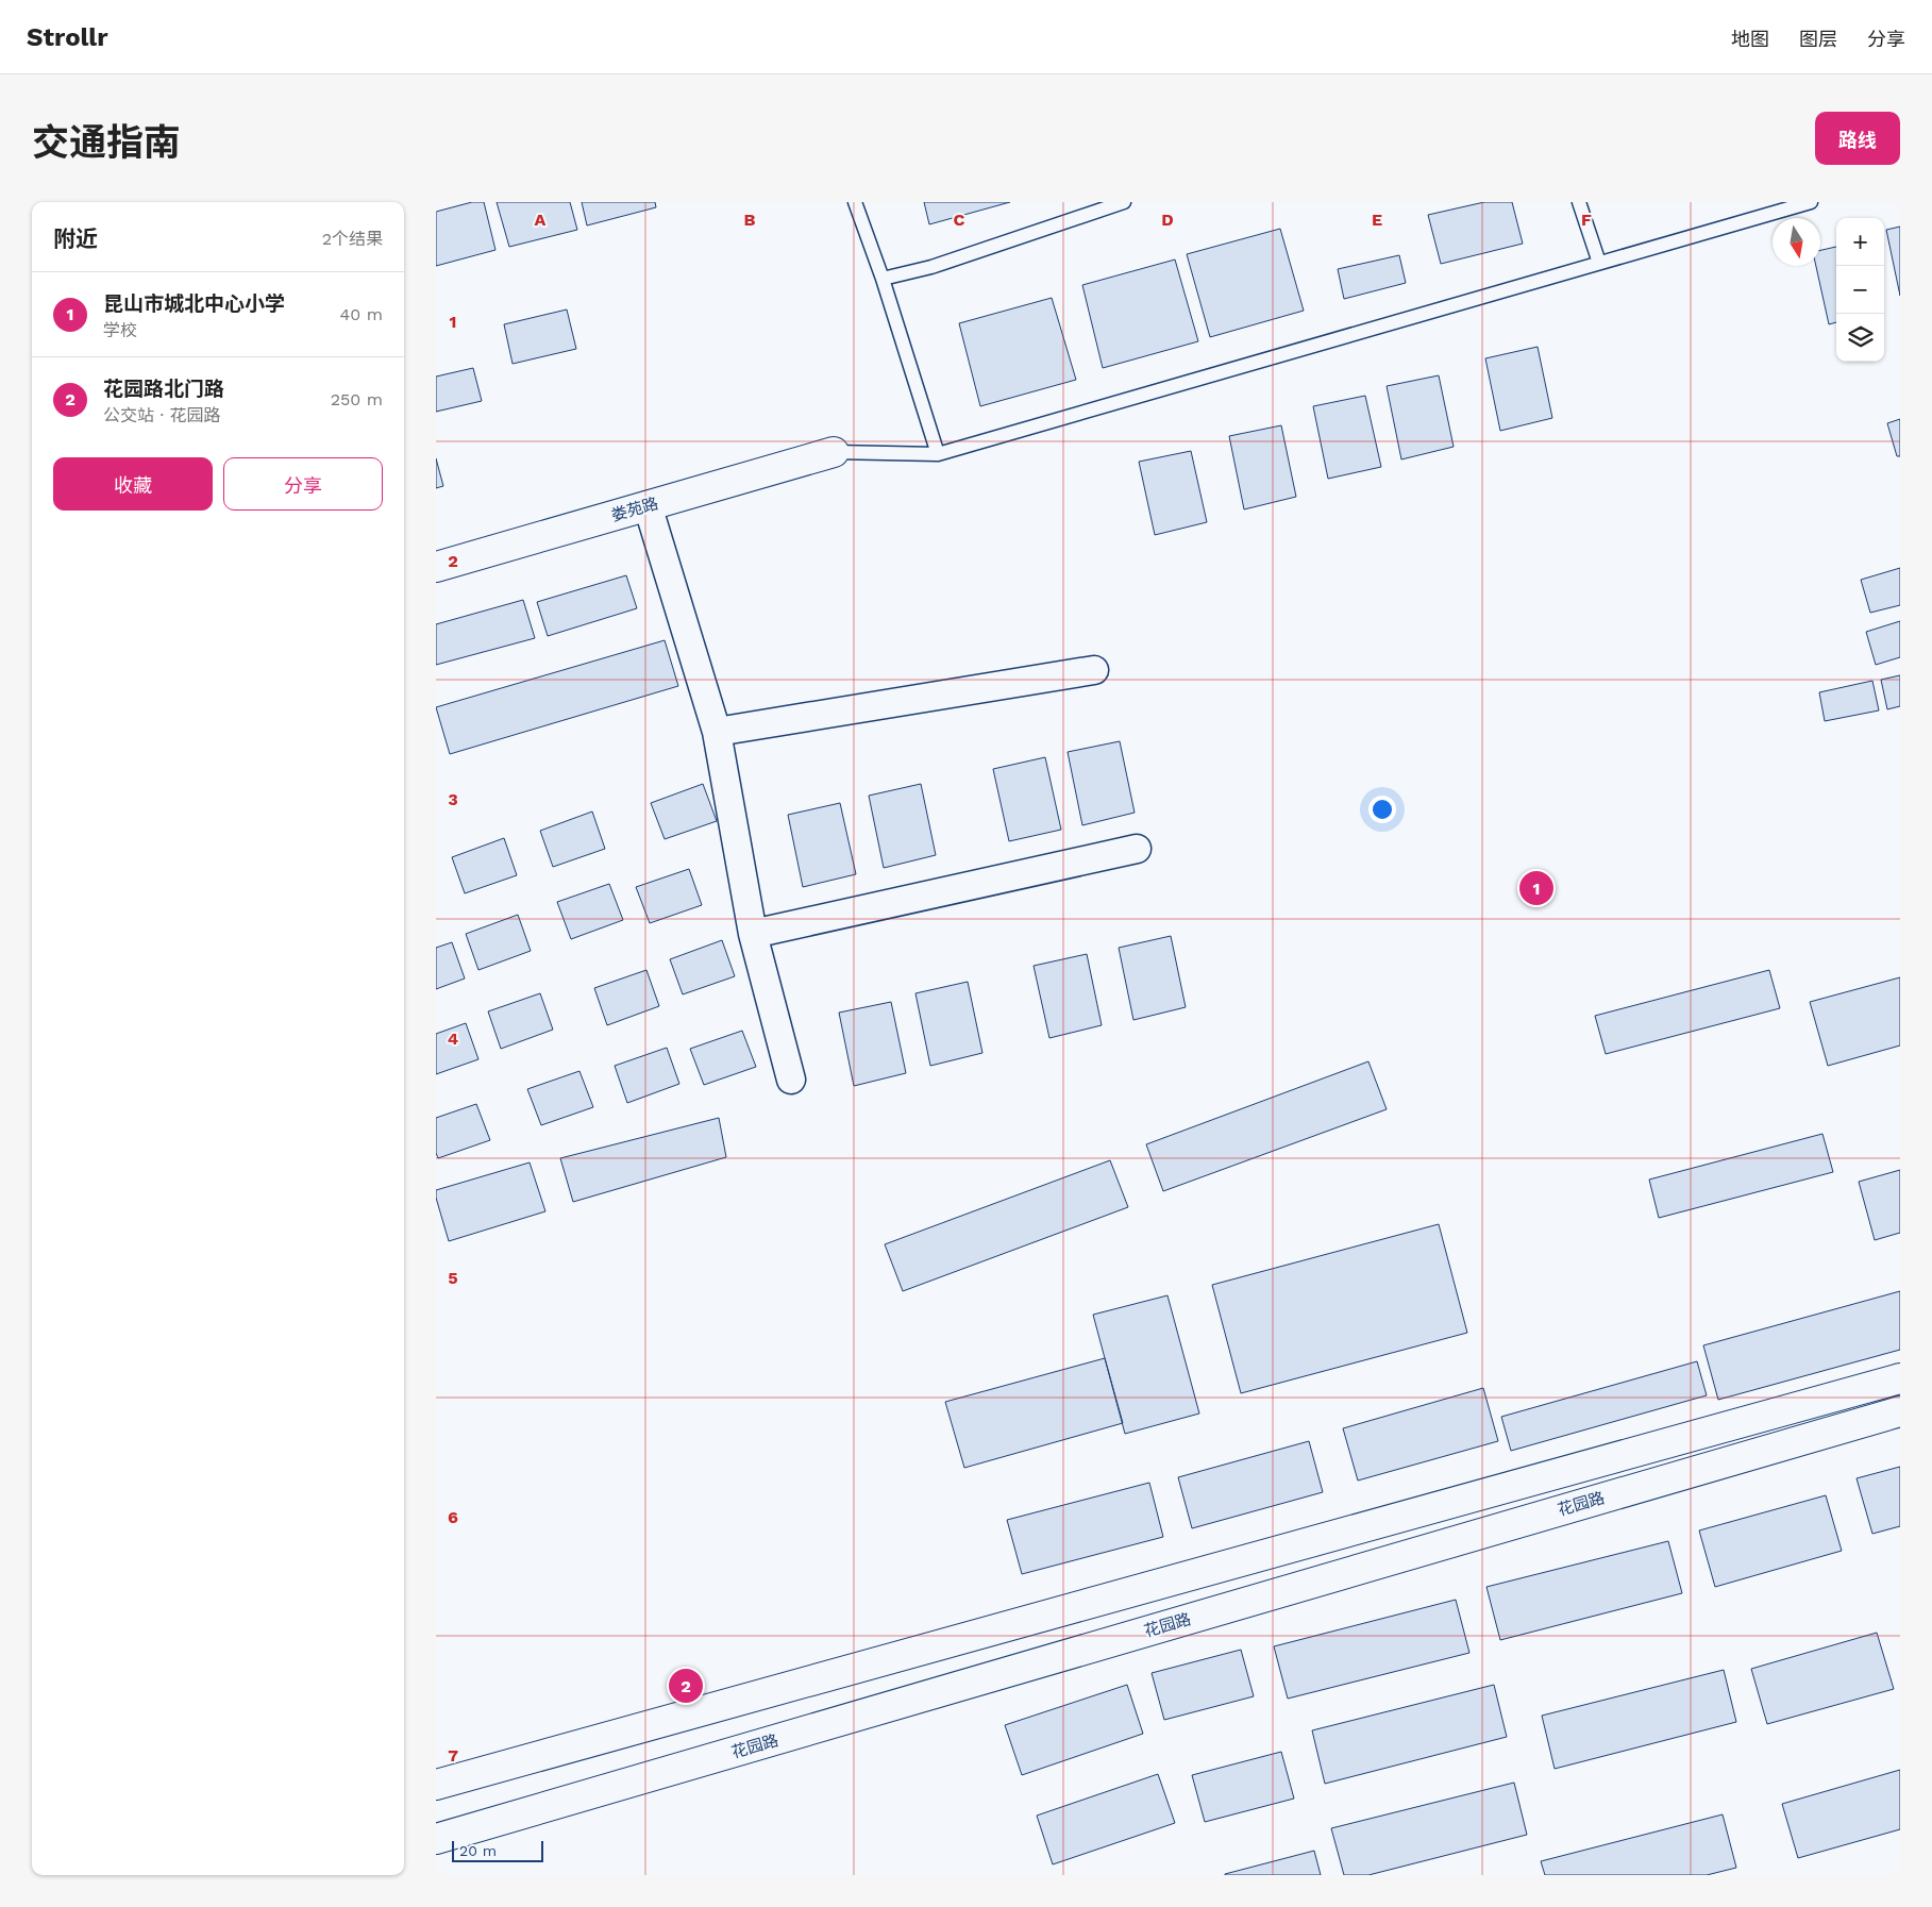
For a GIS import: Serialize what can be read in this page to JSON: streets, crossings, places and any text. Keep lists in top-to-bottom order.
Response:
{
  "streets": {
    "main road": ["娄苑路", "花园路"]
  },
  "scale_bar": "20 m",
  "north": "bottom",
  "page": {
    "header": "Strollr",
    "nav": ["地图", "图层", "分享"],
    "title": "交通指南",
    "buttons": [
      "路线",
      ["收藏", "分享"]
    ],
    "heading": ["附近", "2个结果"],
    "map_buttons": ["+", "−"],
    "list": [
      {
        "mark": "1",
        "name": "昆山市城北中心小学",
        "note": "学校",
        "value": "40 m"
      },
      {
        "mark": "2",
        "name": "花园路北门路",
        "note": "公交站 · 花园路",
        "value": "250 m"
      }
    ],
    "pins": ["1", "2"],
    "scale": "20 m"
  },
  "grid": {
    "columns": [
      "A",
      "B",
      "C",
      "D",
      "E",
      "F"
    ],
    "rows": [
      "1",
      "2",
      "3",
      "4",
      "5",
      "6",
      "7"
    ]
  }
}
